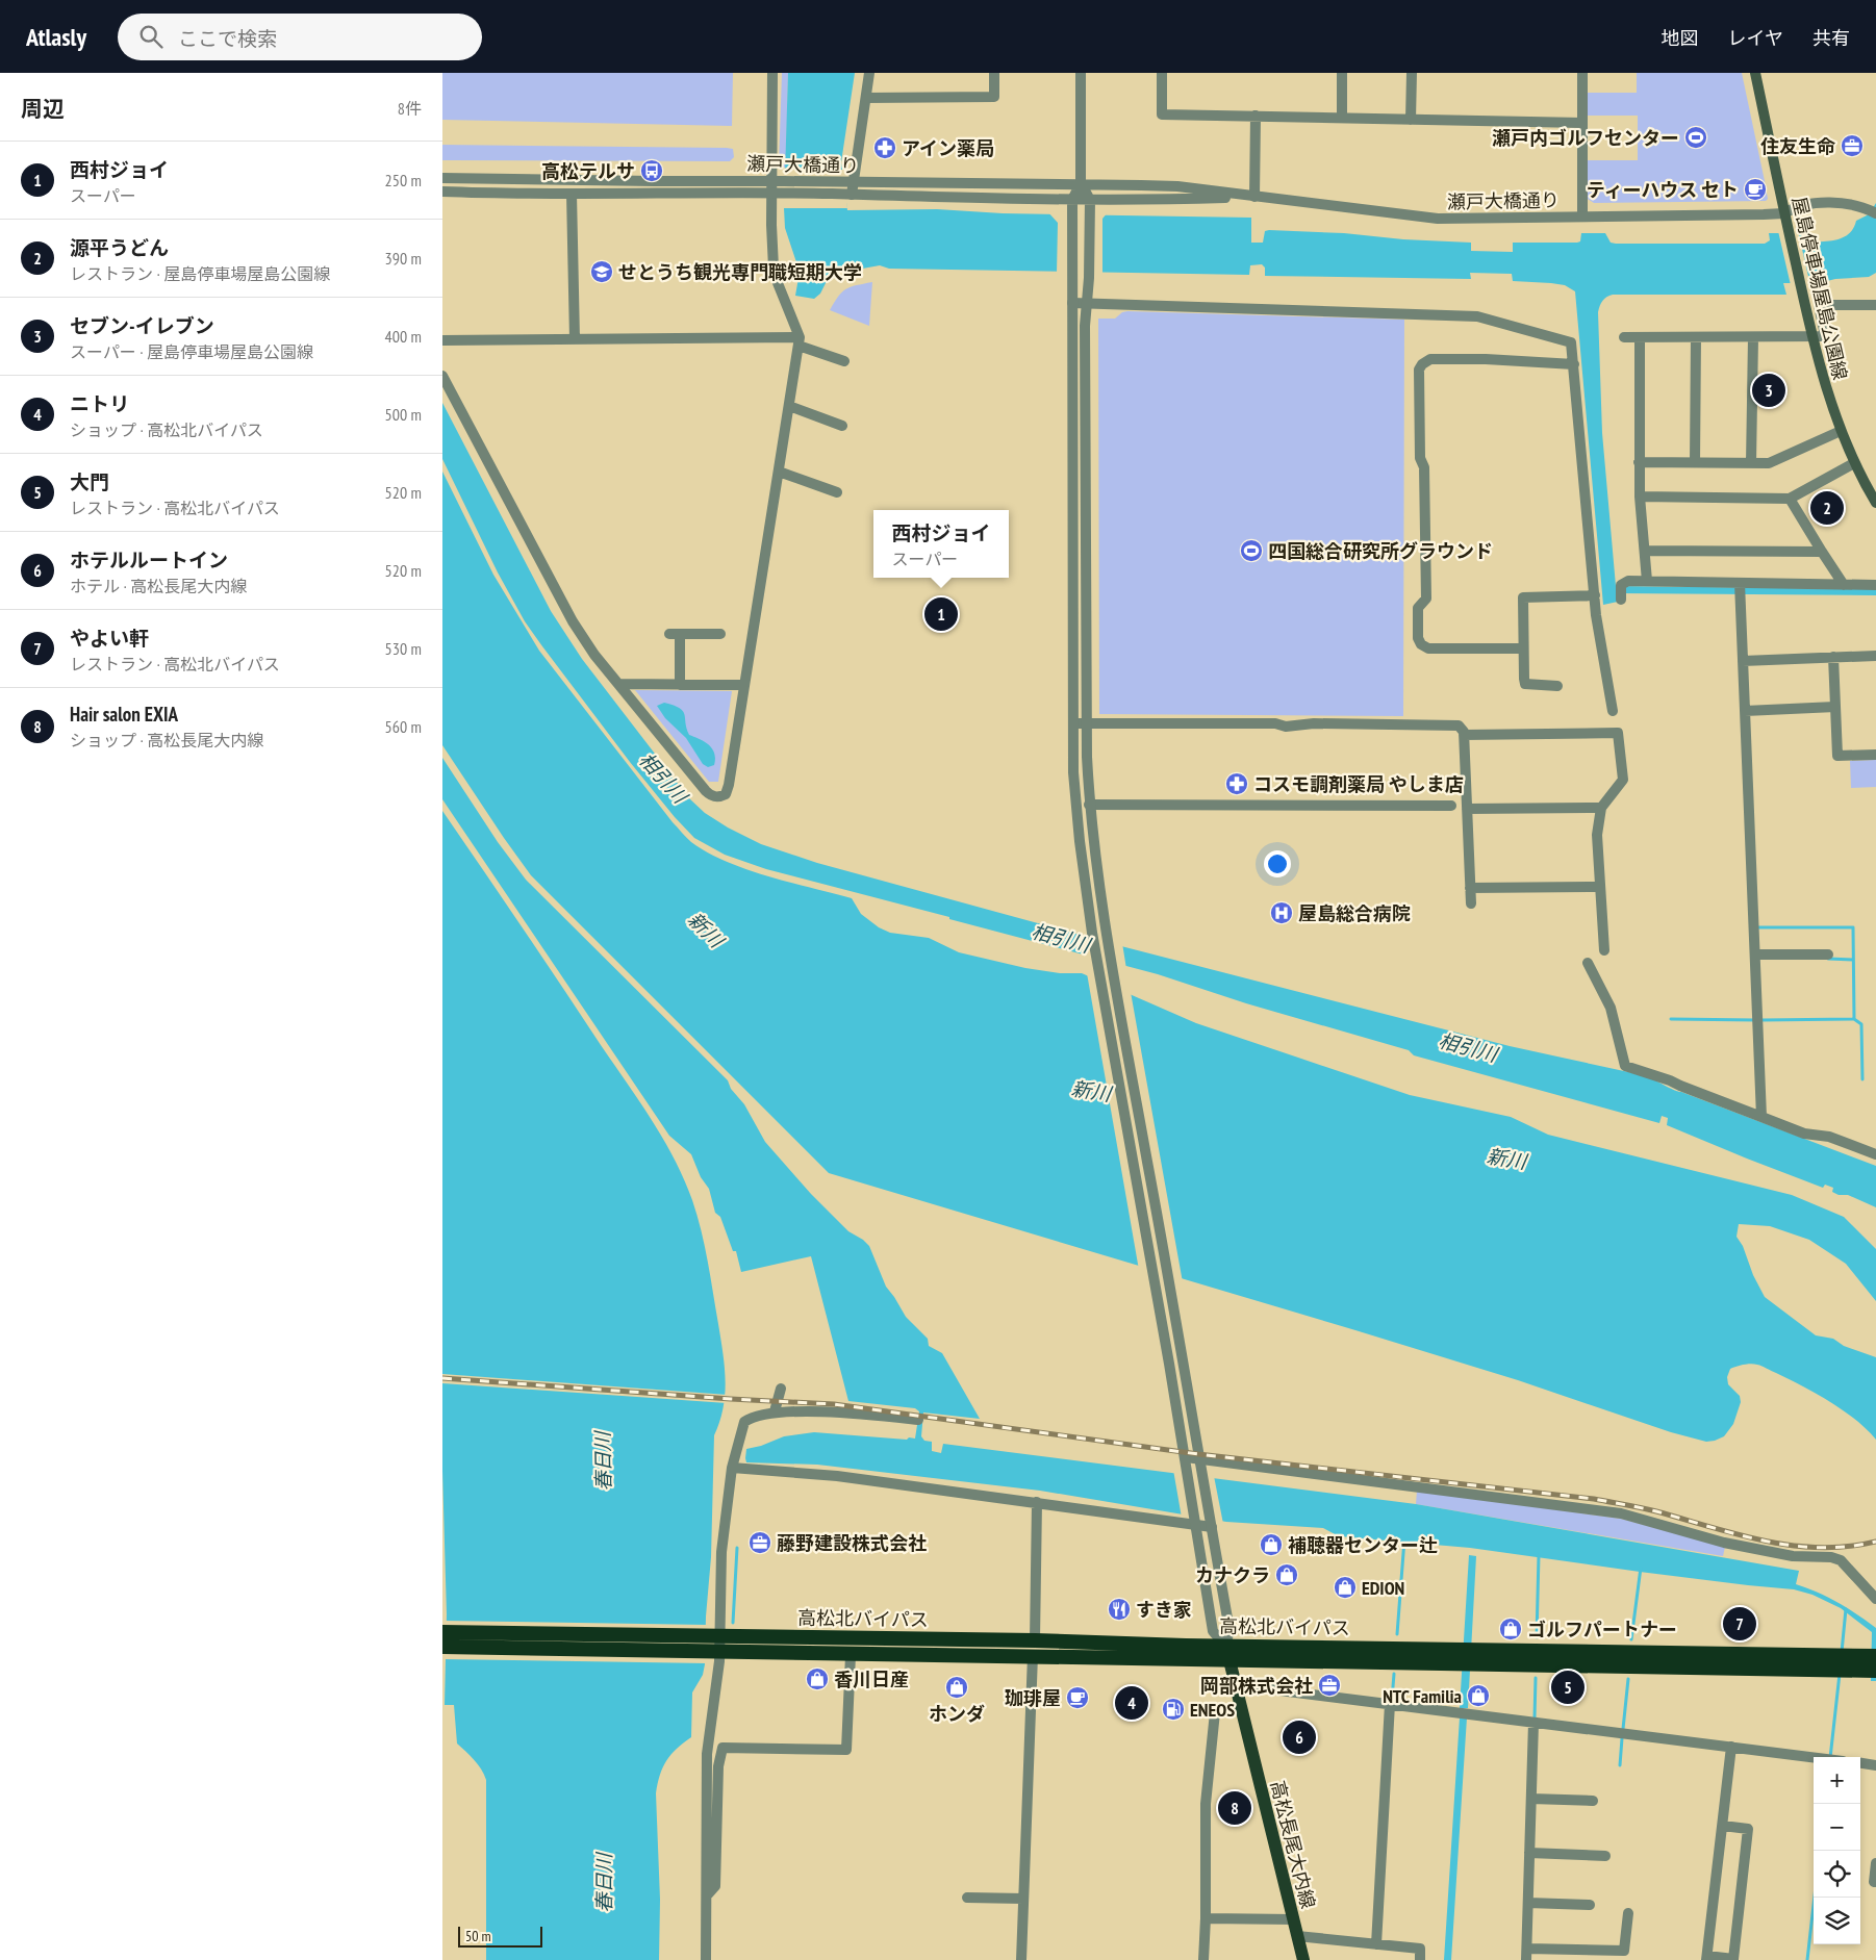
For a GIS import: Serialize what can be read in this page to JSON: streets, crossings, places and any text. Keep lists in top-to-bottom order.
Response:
{
  "streets": {
    "highway": ["高松北バイパス"],
    "main road": ["屋島停車場屋島公園線", "高松長尾大内線"],
    "street": ["瀬戸大橋通り"]
  },
  "crossings": [
    ["瀬戸大橋通り", "屋島停車場屋島公園線"],
    ["高松北バイパス", "高松長尾大内線"]
  ],
  "water": ["相引川", "新川", "春日川"],
  "places": {
    "sports": ["瀬戸内ゴルフセンター", "四国総合研究所グラウンド"],
    "office": ["住友生命", "藤野建設株式会社", "岡部株式会社"],
    "pharmacy": ["アイン薬局", "コスモ調剤薬局 やしま店"],
    "bus stop": ["高松テルサ"],
    "cafe": ["ティーハウス セト", "珈琲屋"],
    "school or university": ["せとうち観光専門職短期大学"],
    "hospital": ["屋島総合病院"],
    "shop": [
      "補聴器センター辻",
      "カナクラ",
      "EDION",
      "ゴルフパートナー",
      "香川日産",
      "ホンダ",
      "NTC Familia"
    ],
    "restaurant": ["すき家"],
    "fuel station": ["ENEOS"]
  },
  "scale_bar": "50 m",
  "page": {
    "header": "Atlasly",
    "search": "ここで検索",
    "nav": ["地図", "レイヤ", "共有"],
    "heading": ["周辺", "8件"],
    "list": [
      {
        "mark": "1",
        "name": "西村ジョイ",
        "note": "スーパー",
        "value": "250 m"
      },
      {
        "mark": "2",
        "name": "源平うどん",
        "note": "レストラン · 屋島停車場屋島公園線",
        "value": "390 m"
      },
      {
        "mark": "3",
        "name": "セブン-イレブン",
        "note": "スーパー · 屋島停車場屋島公園線",
        "value": "400 m"
      },
      {
        "mark": "4",
        "name": "ニトリ",
        "note": "ショップ · 高松北バイパス",
        "value": "500 m"
      },
      {
        "mark": "5",
        "name": "大門",
        "note": "レストラン · 高松北バイパス",
        "value": "520 m"
      },
      {
        "mark": "6",
        "name": "ホテルルートイン",
        "note": "ホテル · 高松長尾大内線",
        "value": "520 m"
      },
      {
        "mark": "7",
        "name": "やよい軒",
        "note": "レストラン · 高松北バイパス",
        "value": "530 m"
      },
      {
        "mark": "8",
        "name": "Hair salon EXIA",
        "note": "ショップ · 高松長尾大内線",
        "value": "560 m"
      }
    ],
    "pins": [
      "3",
      "2",
      "1",
      "7",
      "5",
      "4",
      "6",
      "8"
    ],
    "popup": ["西村ジョイ", "スーパー"],
    "map_buttons": ["+", "−"],
    "scale": "50 m"
  }
}
